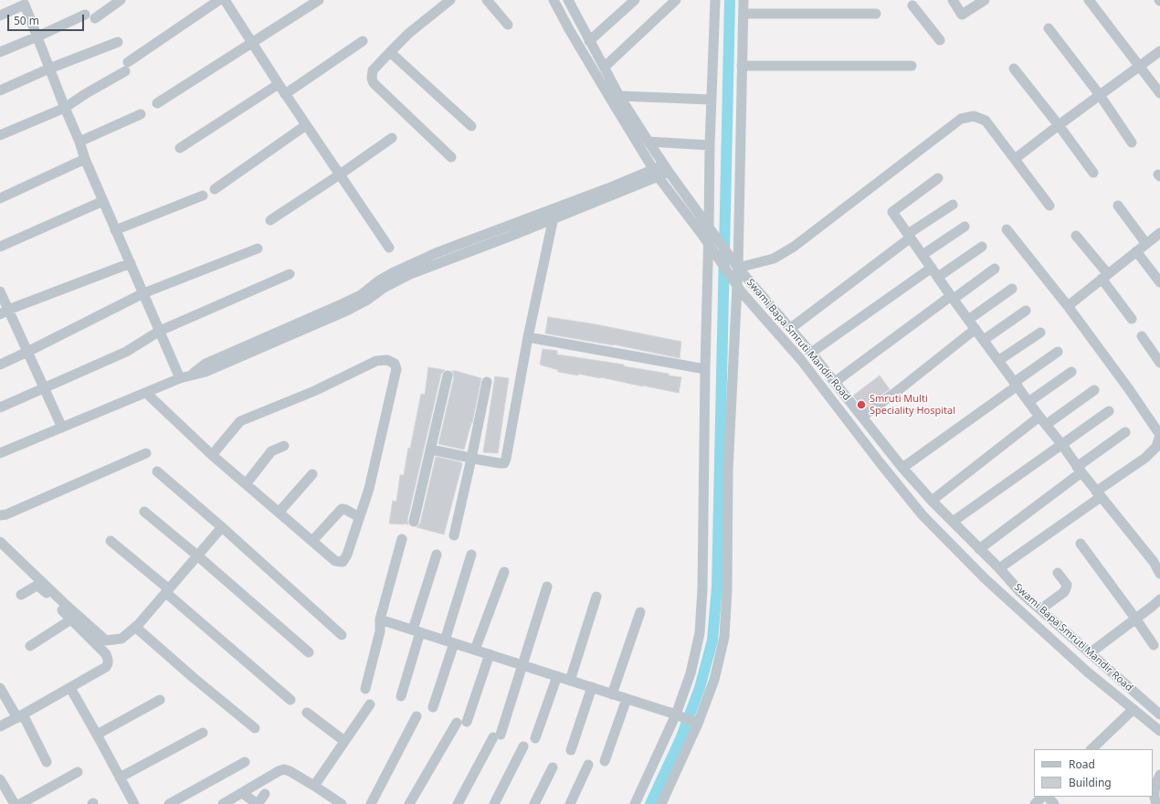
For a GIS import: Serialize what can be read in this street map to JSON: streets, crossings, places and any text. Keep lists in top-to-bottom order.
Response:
{
  "streets": {
    "street": ["Swami Bapa Smruti Mandir Road"]
  },
  "places": ["Smruti Multi Speciality Hospital"],
  "legend": ["Road", "Building"],
  "scale_bar": "50 m"
}
